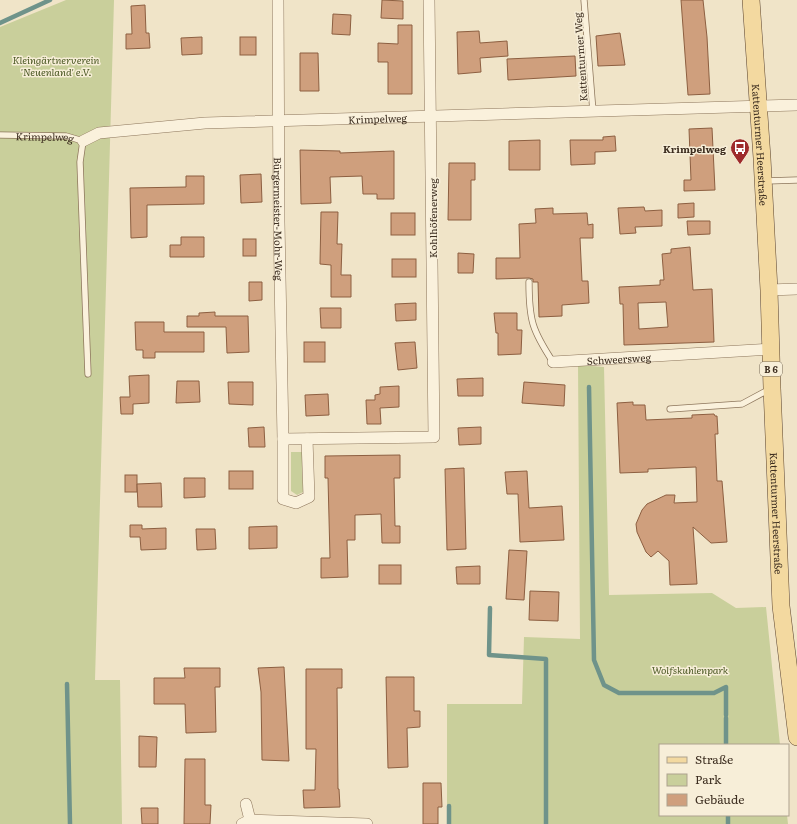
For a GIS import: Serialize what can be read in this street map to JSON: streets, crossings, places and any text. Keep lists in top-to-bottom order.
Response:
{
  "streets": {
    "main road": ["Kattenturmer Heerstraße", "B 6"],
    "street": [
      "Krimpelweg",
      "Kohlhöfenerweg",
      "Bürgermeister-Mohr-Weg",
      "Schweersweg"
    ],
    "lane": ["Kattenturmer Weg"]
  },
  "crossings": [
    ["Kattenturmer Weg", "Krimpelweg"],
    ["Krimpelweg", "Kattenturmer Heerstraße"],
    ["Krimpelweg", "Kohlhöfenerweg"],
    ["Krimpelweg", "Bürgermeister-Mohr-Weg"],
    ["Kattenturmer Heerstraße", "Schweersweg"],
    ["Kohlhöfenerweg", "Bürgermeister-Mohr-Weg"]
  ],
  "parks": ["Kleingärtnerverein 'Neuenland' e.V.", "Wolfskuhlenpark"],
  "places": {
    "bus stop": ["Krimpelweg"]
  },
  "legend": ["Straße", "Park", "Gebäude"]
}
